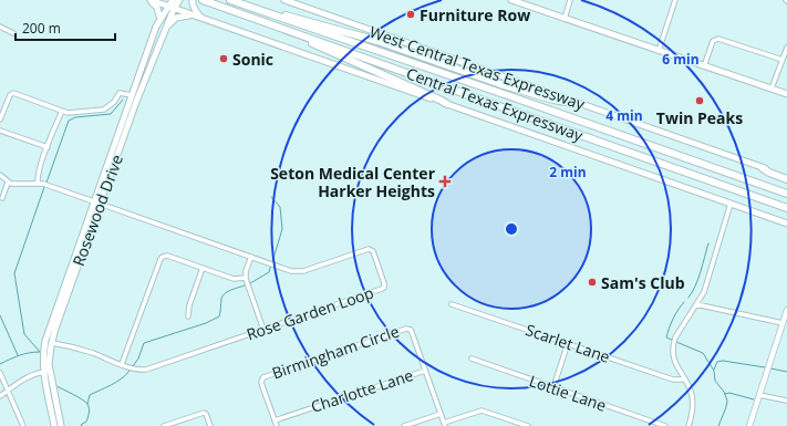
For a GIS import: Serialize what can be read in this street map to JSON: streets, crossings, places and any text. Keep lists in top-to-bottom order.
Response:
{
  "streets": {
    "highway": ["Central Texas Expressway"],
    "main road": ["West Central Texas Expressway", "Rosewood Drive"],
    "street": [
      "Rose Garden Loop",
      "Scarlet Lane",
      "Birmingham Circle",
      "Charlotte Lane",
      "Lottie Lane"
    ]
  },
  "crossings": [
    ["Rosewood Drive", "Rose Garden Loop"],
    ["Birmingham Circle", "Charlotte Lane"]
  ],
  "places": {
    "other": [
      "Furniture Row",
      "Sonic",
      "Twin Peaks",
      "Sam's Club"
    ],
    "health": ["Seton Medical Center Harker Heights"]
  },
  "scale_bar": "200 m",
  "rings": ["6 min", "4 min", "2 min"]
}
